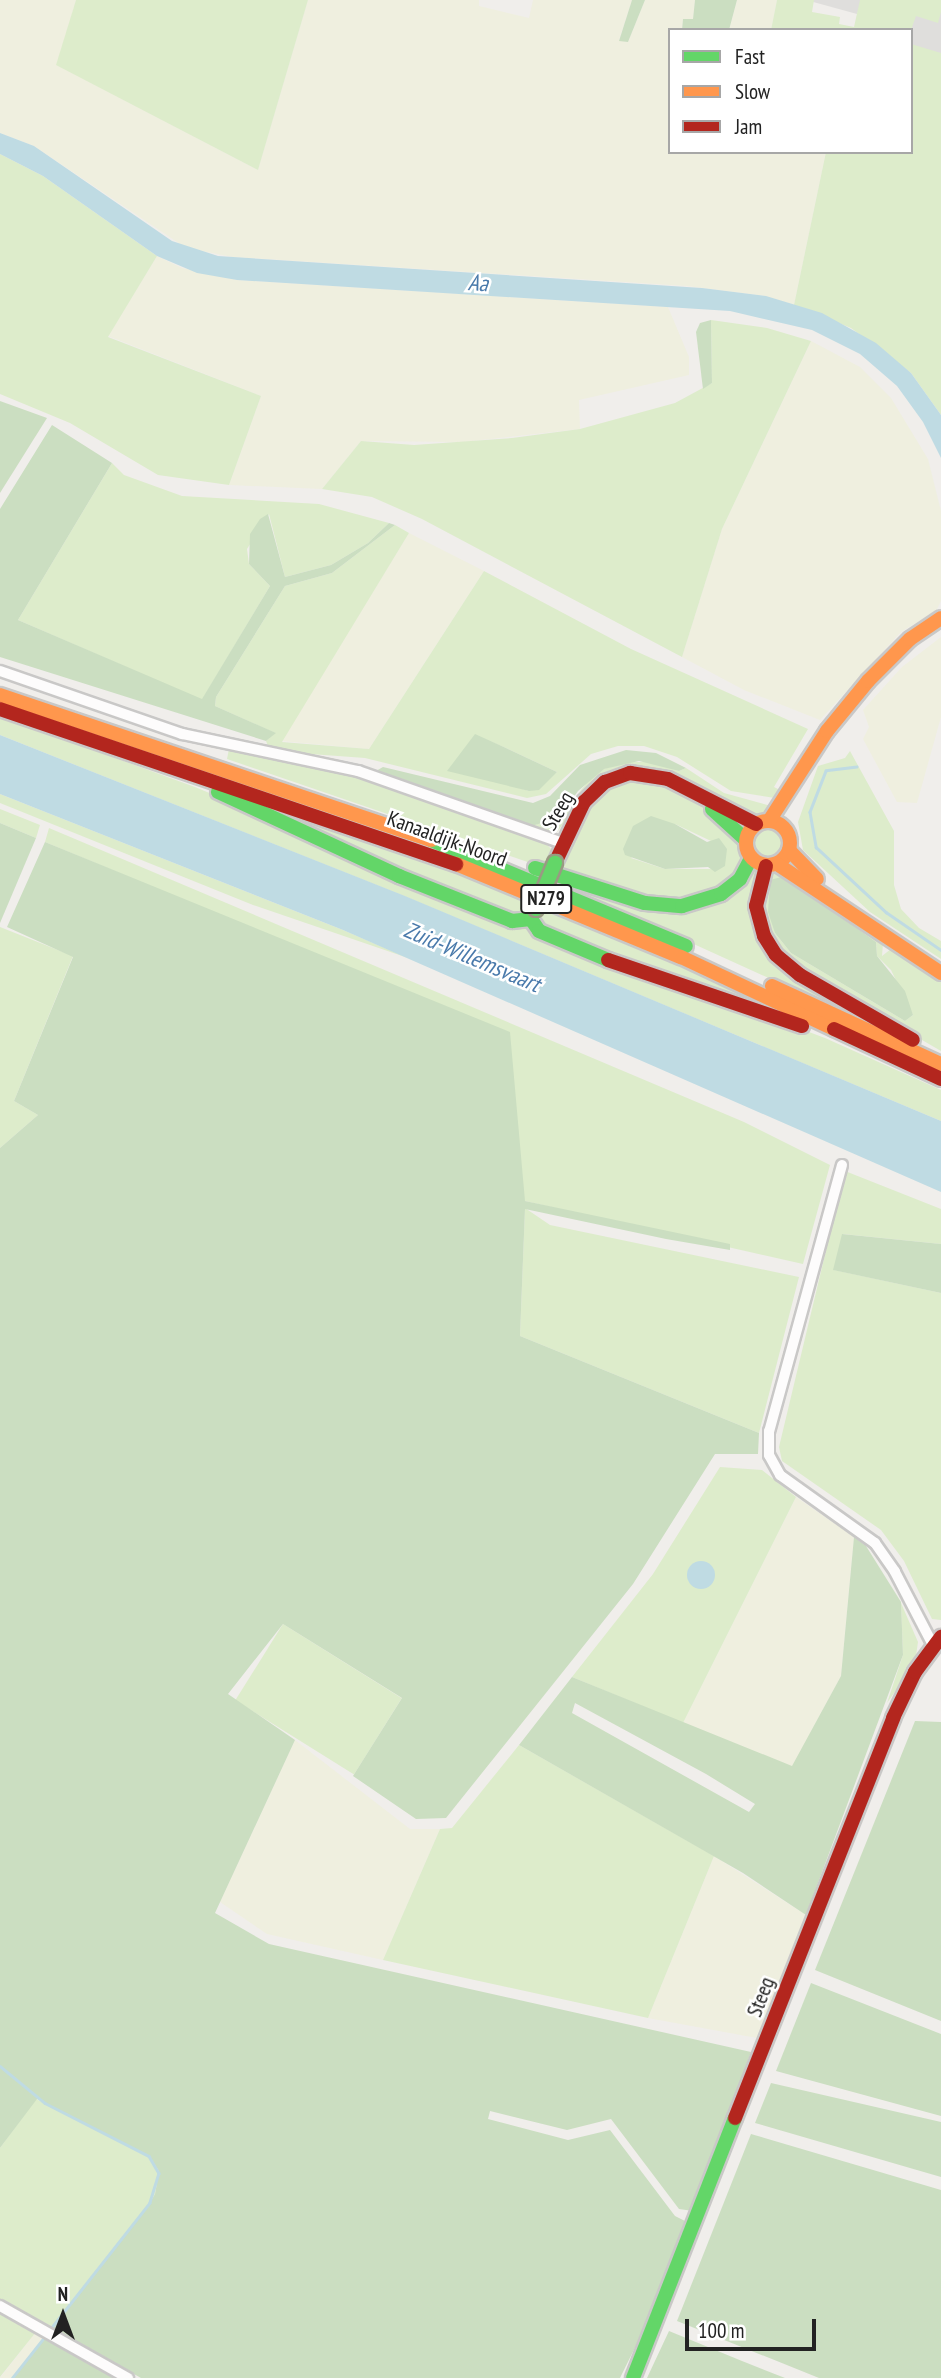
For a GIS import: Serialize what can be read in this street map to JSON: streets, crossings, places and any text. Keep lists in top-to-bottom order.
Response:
{
  "streets": {
    "main road": ["Steeg", "Kanaaldijk-Noord", "N279"]
  },
  "crossings": [
    ["Steeg", "Kanaaldijk-Noord"],
    ["Steeg", "N279"],
    ["Kanaaldijk-Noord", "N279"]
  ],
  "water": ["Aa", "Zuid-Willemsvaart"],
  "legend": ["Fast", "Slow", "Jam"],
  "scale_bar": "100 m",
  "north": "top"
}
